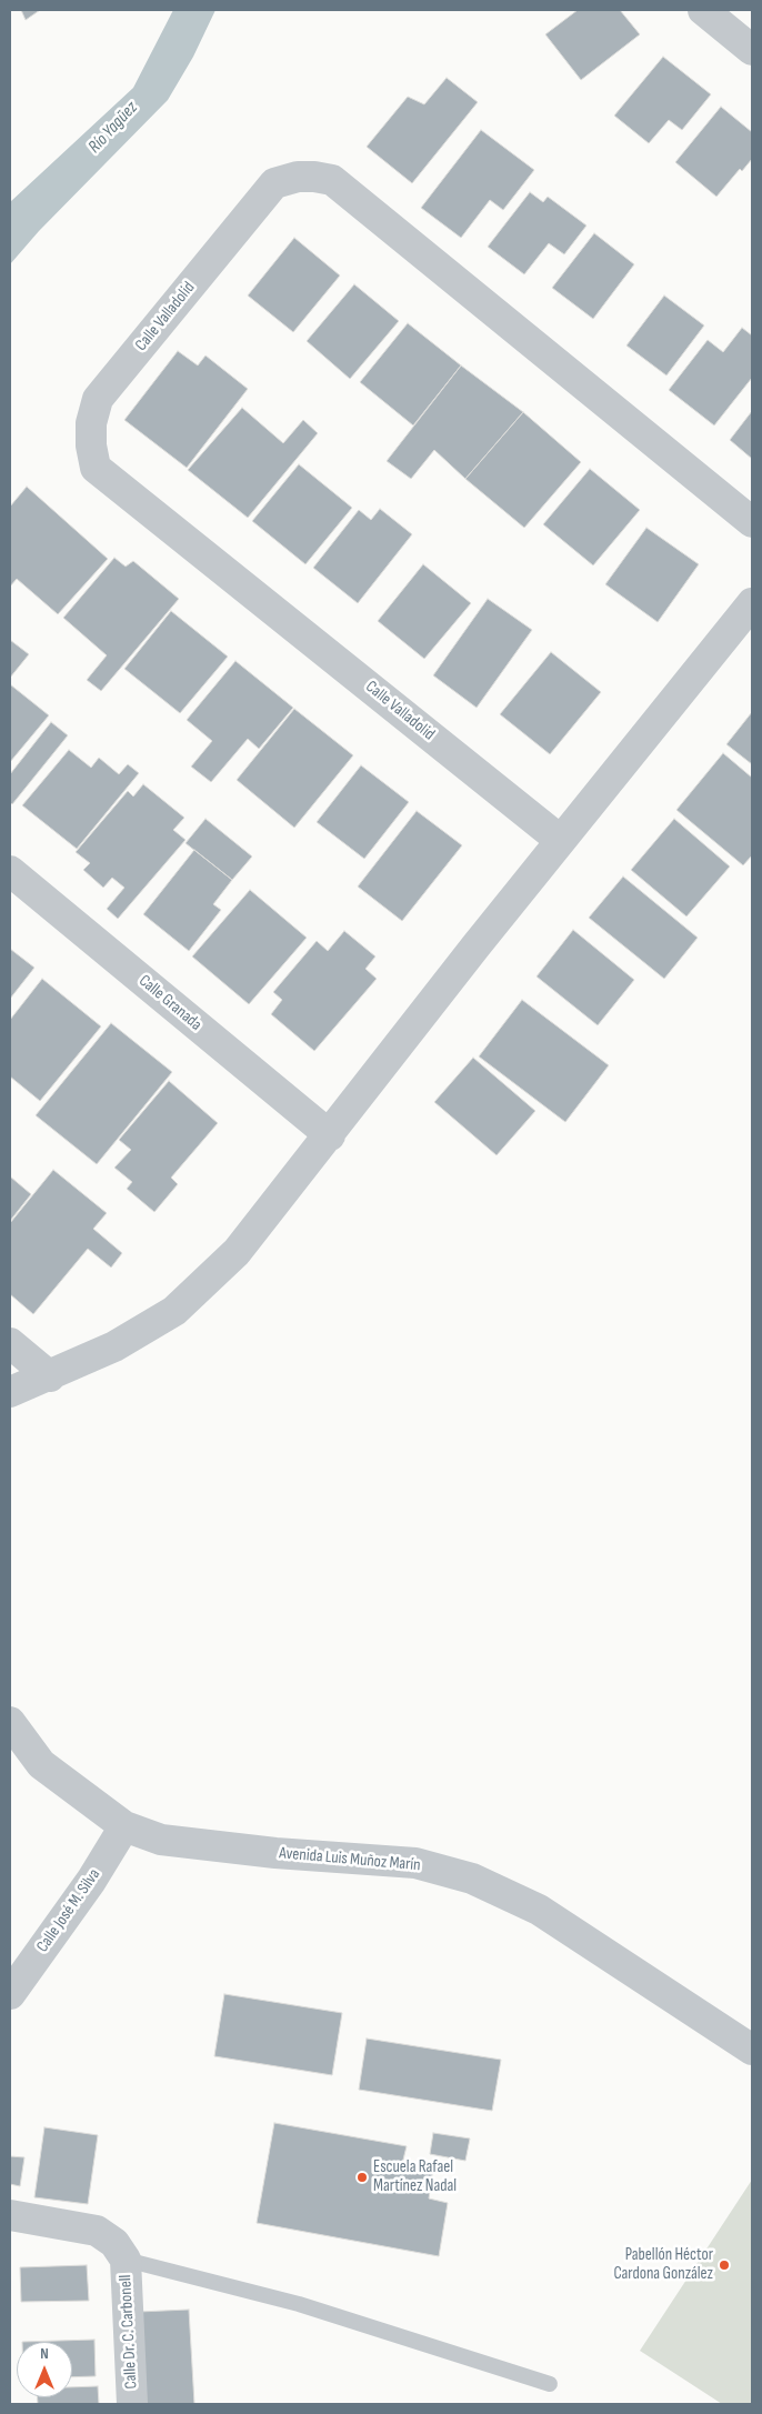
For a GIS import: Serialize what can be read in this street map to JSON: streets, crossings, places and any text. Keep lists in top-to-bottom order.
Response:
{
  "streets": {
    "street": [
      "Calle Valladolid",
      "Calle Granada",
      "Avenida Luis Muñoz Marín",
      "Calle José M. Silva",
      "Calle Dr. C. Carbonell"
    ]
  },
  "crossings": [
    ["Avenida Luis Muñoz Marín", "Calle José M. Silva"]
  ],
  "water": ["Río Yagüez"],
  "places": ["Escuela Rafael Martínez Nadal", "Pabellón Héctor Cardona González"],
  "north": "top"
}
